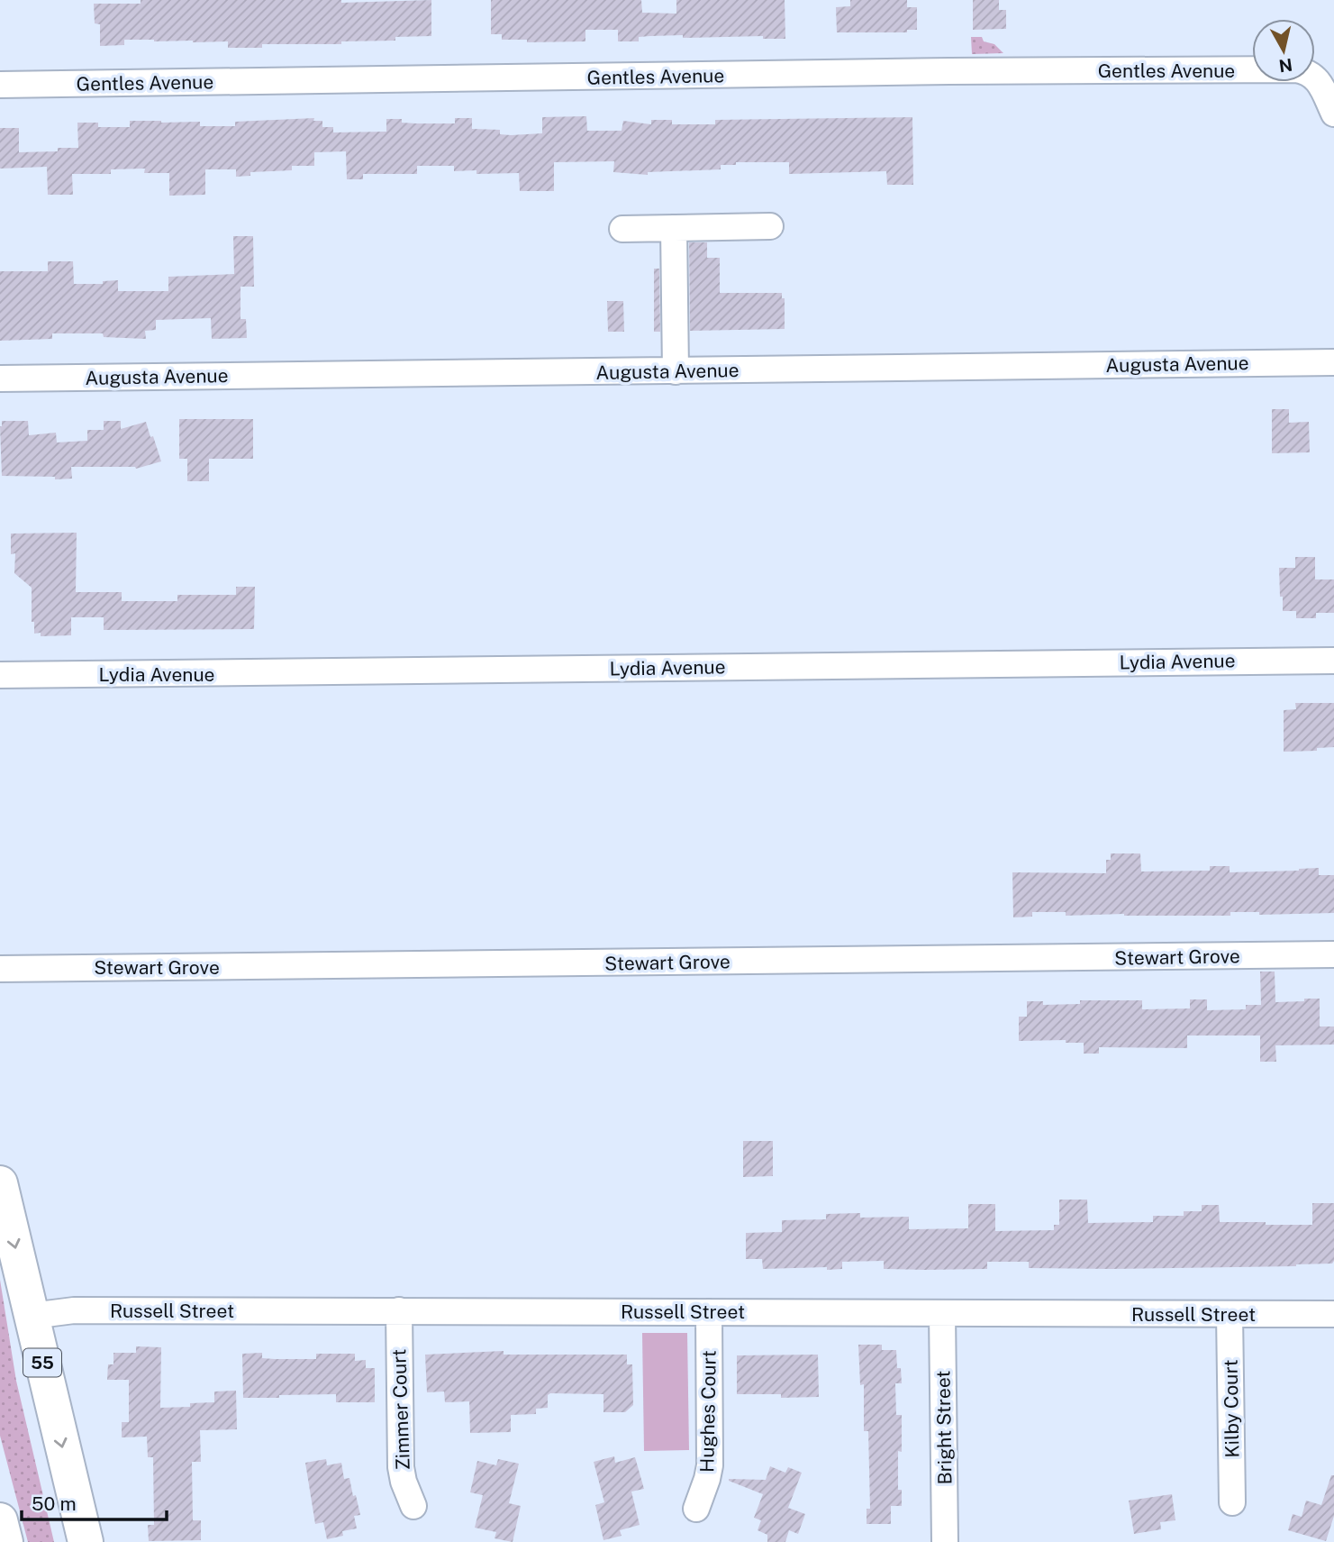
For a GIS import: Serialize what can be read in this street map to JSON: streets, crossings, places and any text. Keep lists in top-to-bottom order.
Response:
{
  "streets": {
    "highway": ["55"],
    "street": [
      "Gentles Avenue",
      "Augusta Avenue",
      "Lydia Avenue",
      "Stewart Grove",
      "Russell Street",
      "Kilby Court",
      "Zimmer Court",
      "Hughes Court",
      "Bright Street"
    ]
  },
  "crossings": [
    ["Russell Street", "55"],
    ["Russell Street", "Kilby Court"],
    ["Russell Street", "Zimmer Court"],
    ["Russell Street", "Hughes Court"],
    ["Russell Street", "Bright Street"]
  ],
  "scale_bar": "50 m",
  "north": "bottom"
}
